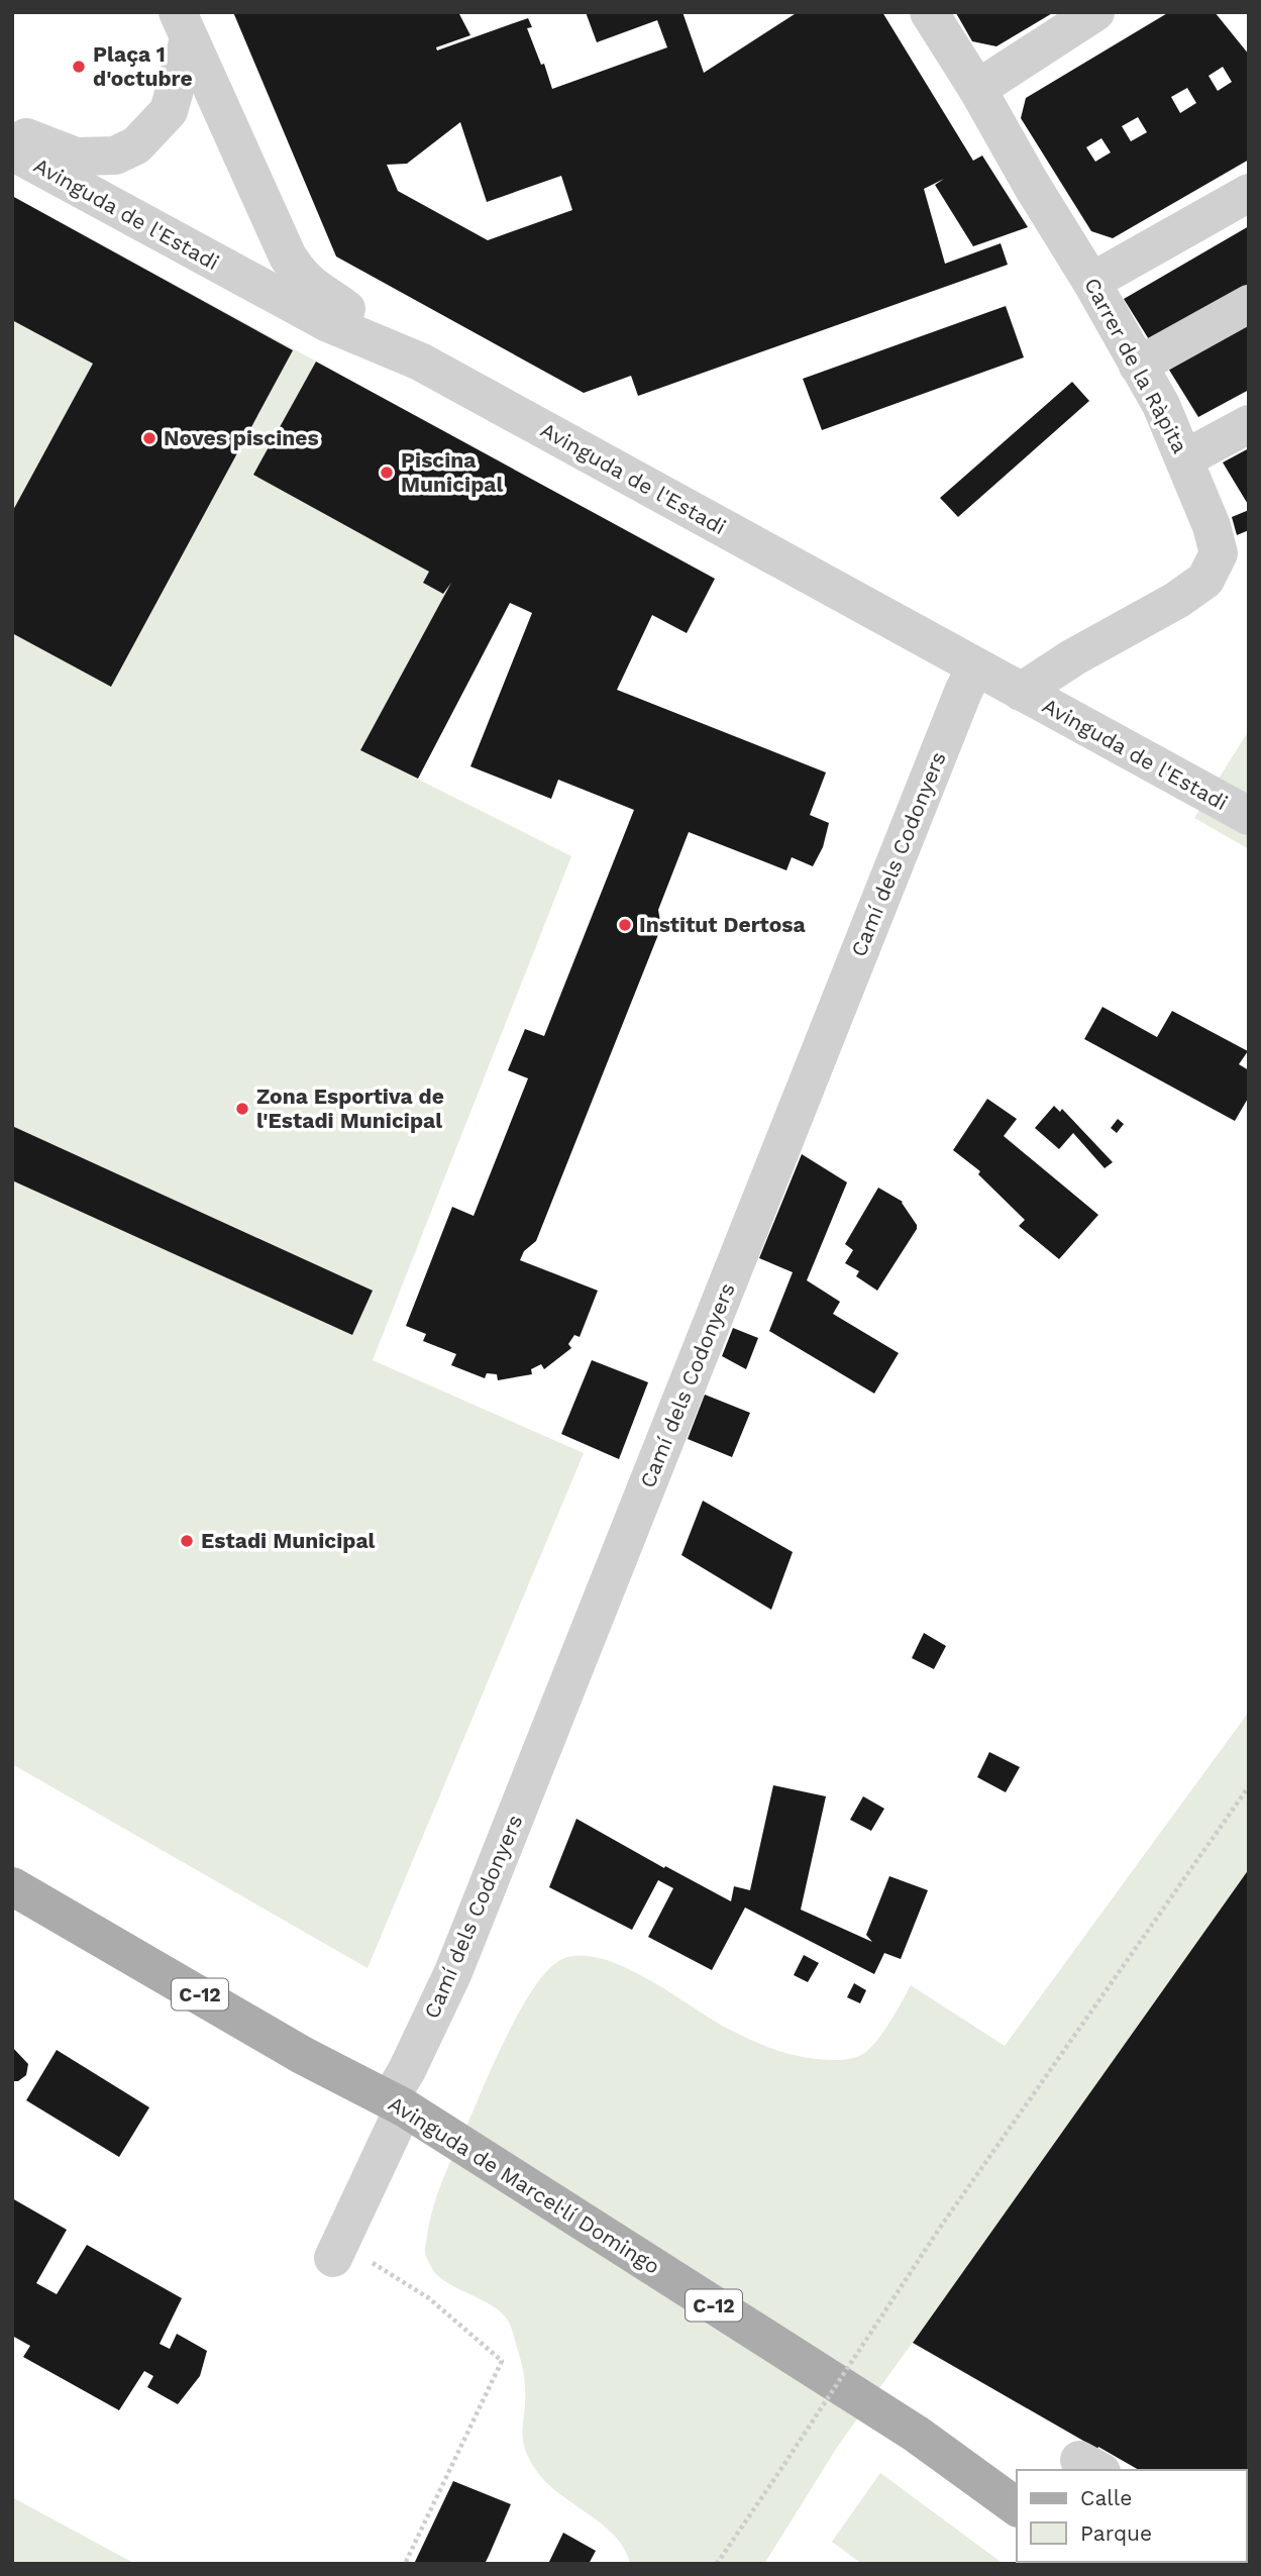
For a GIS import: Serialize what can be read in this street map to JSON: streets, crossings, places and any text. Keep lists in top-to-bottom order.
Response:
{
  "streets": {
    "main road": ["C-12", "Avinguda de Marcel·lí Domingo"],
    "street": ["Avinguda de l'Estadi", "Carrer de la Ràpita", "Camí dels Codonyers"]
  },
  "crossings": [
    ["Avinguda de l'Estadi", "Carrer de la Ràpita"],
    ["Avinguda de l'Estadi", "Camí dels Codonyers"],
    ["Camí dels Codonyers", "Avinguda de Marcel·lí Domingo"]
  ],
  "places": [
    "Plaça 1 d'octubre",
    "Noves piscines",
    "Piscina Municipal",
    "Institut Dertosa",
    "Zona Esportiva de l'Estadi Municipal",
    "Estadi Municipal"
  ],
  "legend": ["Calle", "Parque"]
}
